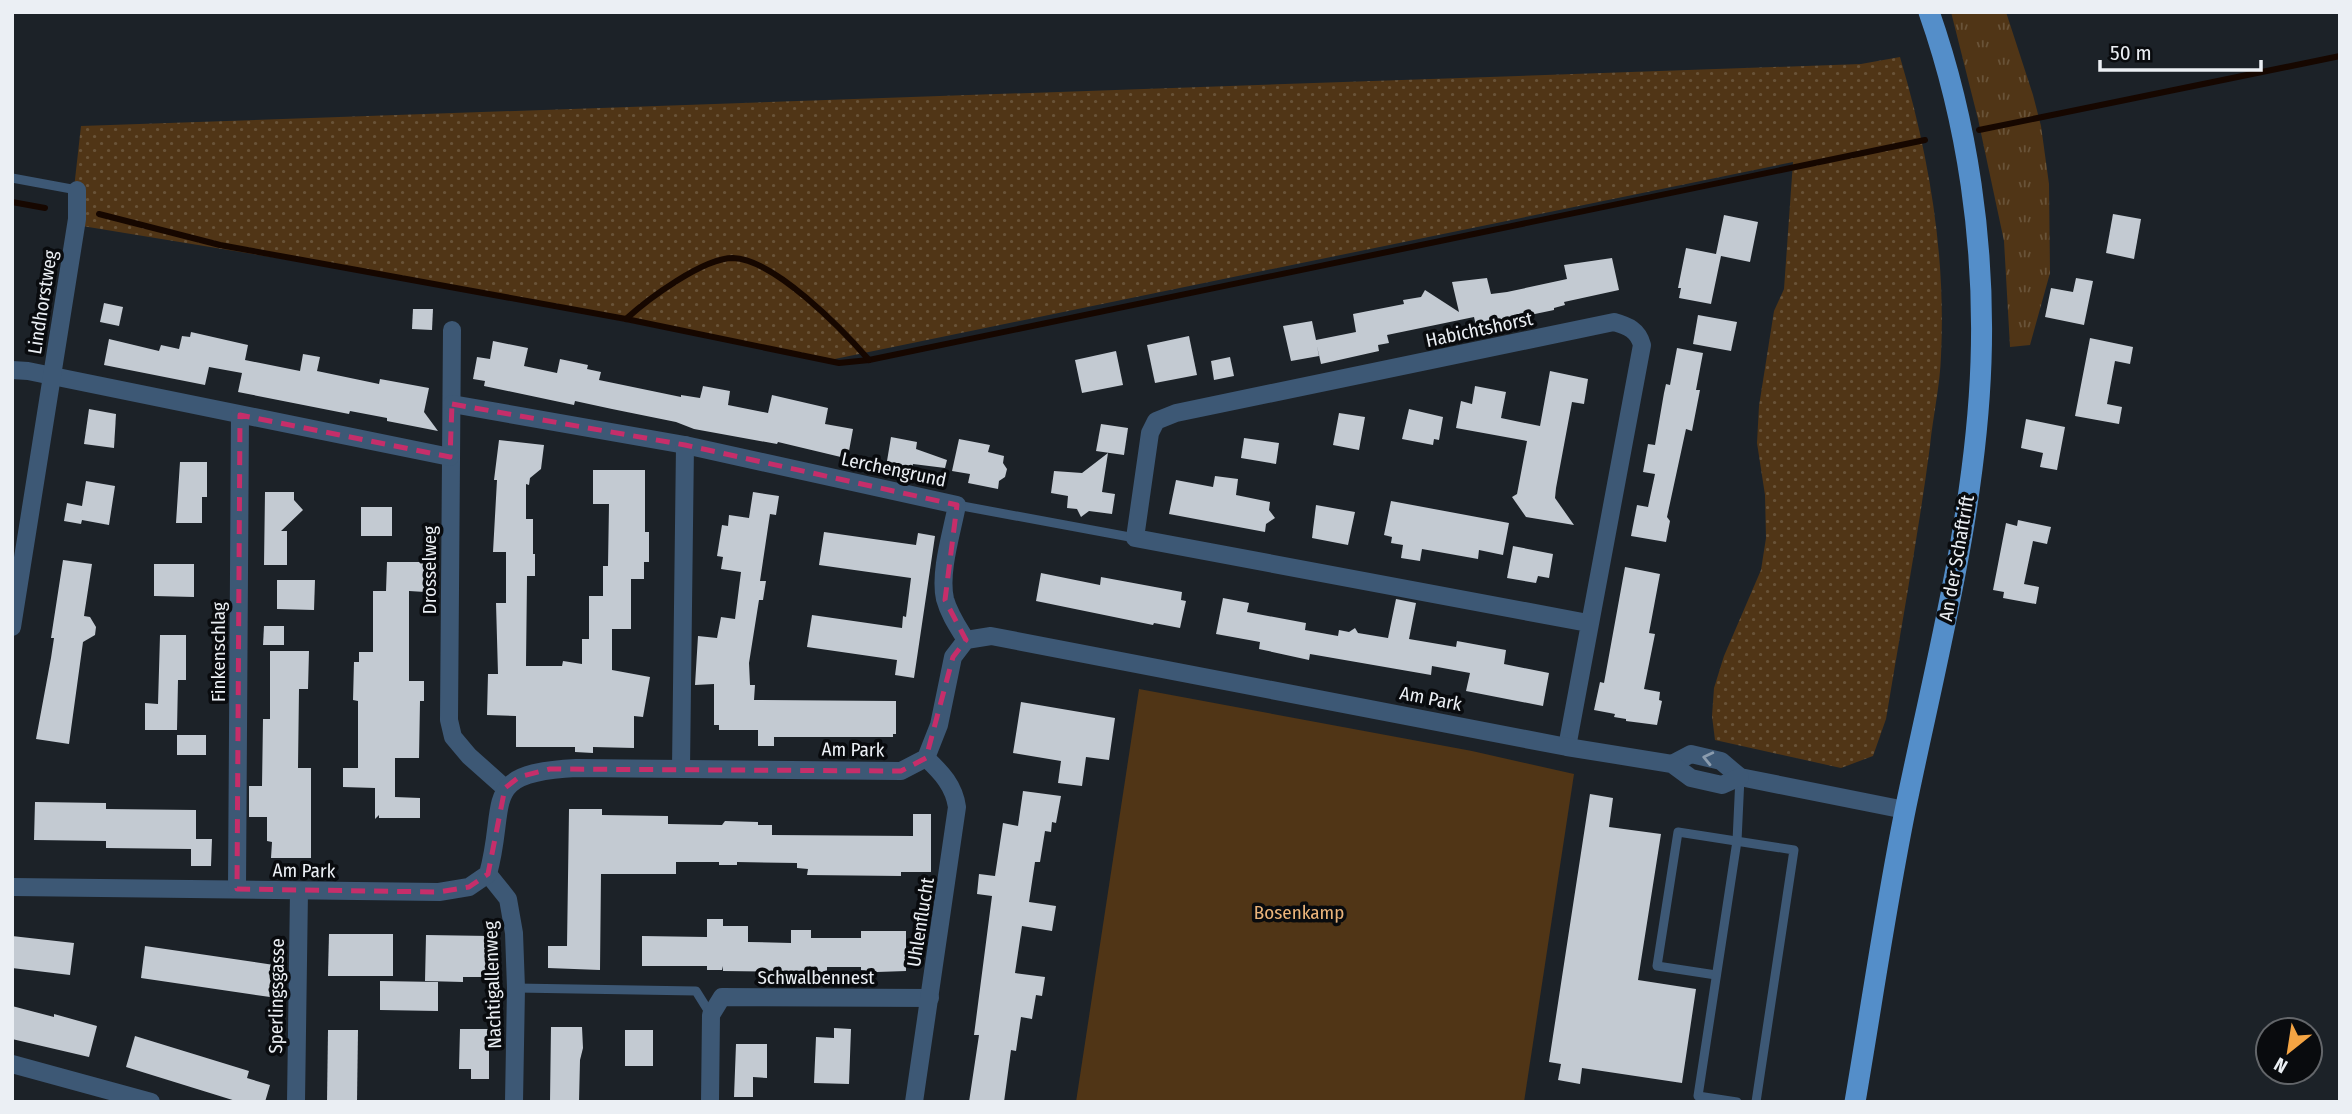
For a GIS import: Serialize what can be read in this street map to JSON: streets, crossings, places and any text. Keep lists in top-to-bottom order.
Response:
{
  "streets": {
    "main road": ["An der Schaftrift"],
    "street": [
      "Lindhorstweg",
      "Habichtshorst",
      "Lerchengrund",
      "Drosselweg",
      "Finkenschlag",
      "Am Park",
      "Uhlenflucht",
      "Schwalbennest",
      "Nachtigallenweg",
      "Sperlingsgasse"
    ]
  },
  "crossings": [
    ["Habichtshorst", "Am Park"],
    ["Lerchengrund", "Drosselweg"],
    ["Lerchengrund", "Am Park"],
    ["An der Schaftrift", "Am Park"],
    ["Drosselweg", "Am Park"],
    ["Finkenschlag", "Am Park"],
    ["Am Park", "Uhlenflucht"],
    ["Am Park", "Nachtigallenweg"],
    ["Am Park", "Sperlingsgasse"],
    ["Uhlenflucht", "Schwalbennest"]
  ],
  "parks": ["Bosenkamp"],
  "scale_bar": "50 m",
  "north": "bottom left"
}
